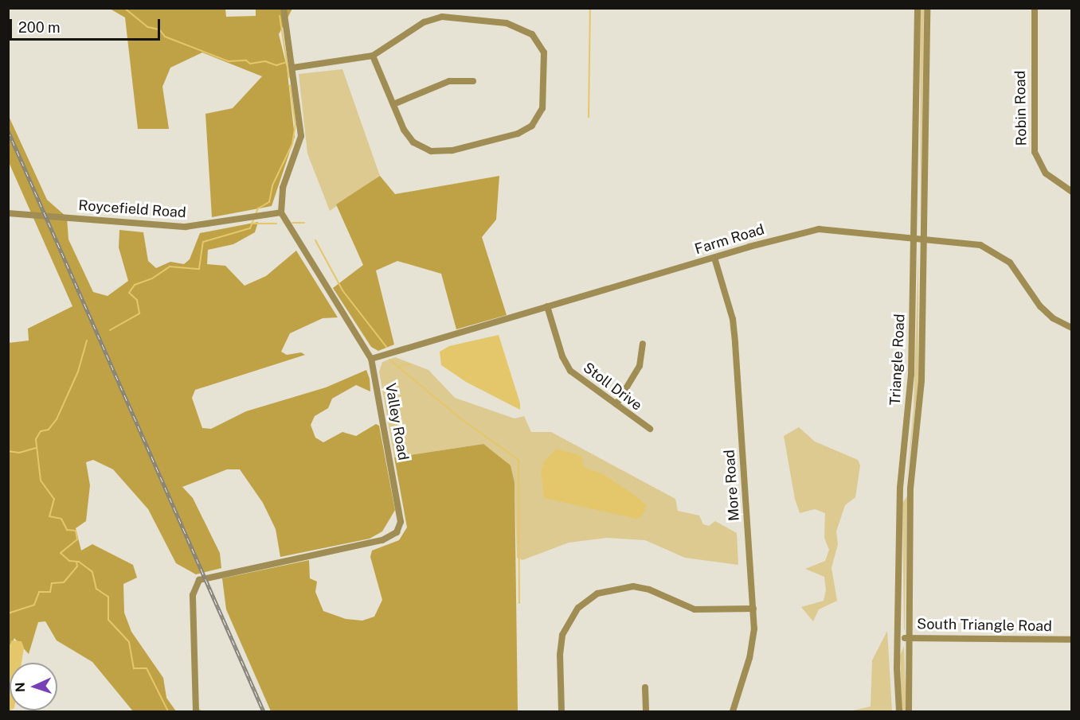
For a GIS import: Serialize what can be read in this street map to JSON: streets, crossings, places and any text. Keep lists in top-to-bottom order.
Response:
{
  "streets": {
    "street": [
      "Robin Road",
      "Roycefield Road",
      "Farm Road",
      "Triangle Road",
      "Stoll Drive",
      "Valley Road",
      "More Road",
      "South Triangle Road"
    ]
  },
  "crossings": [
    ["Roycefield Road", "Valley Road"],
    ["Farm Road", "Triangle Road"],
    ["Farm Road", "Stoll Drive"],
    ["Farm Road", "Valley Road"],
    ["Farm Road", "More Road"],
    ["Triangle Road", "South Triangle Road"]
  ],
  "scale_bar": "200 m",
  "north": "left"
}
